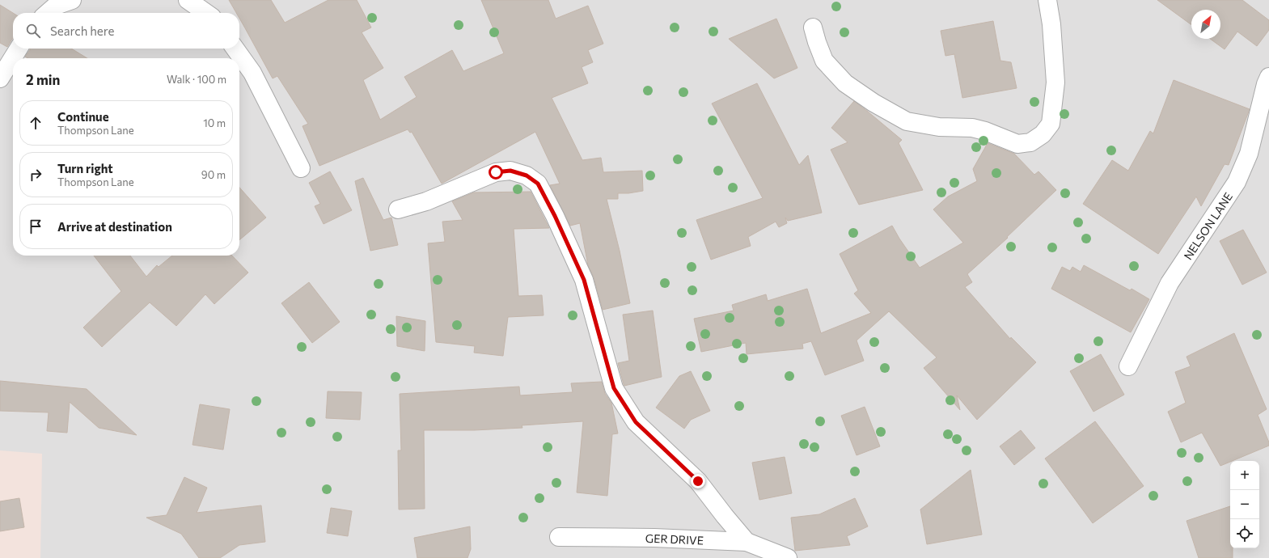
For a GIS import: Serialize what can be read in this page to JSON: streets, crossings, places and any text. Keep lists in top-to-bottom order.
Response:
{
  "streets": {
    "street": ["NELSON LANE", "GER DRIVE"]
  },
  "north": "top right",
  "page": {
    "search": "Search here",
    "heading": ["2 min", "Walk · 100 m"],
    "list": [
      ["Continue", "Thompson Lane", "10 m"],
      ["Turn right", "Thompson Lane", "90 m"],
      "Arrive at destination"
    ],
    "map_buttons": ["+", "−"]
  }
}
